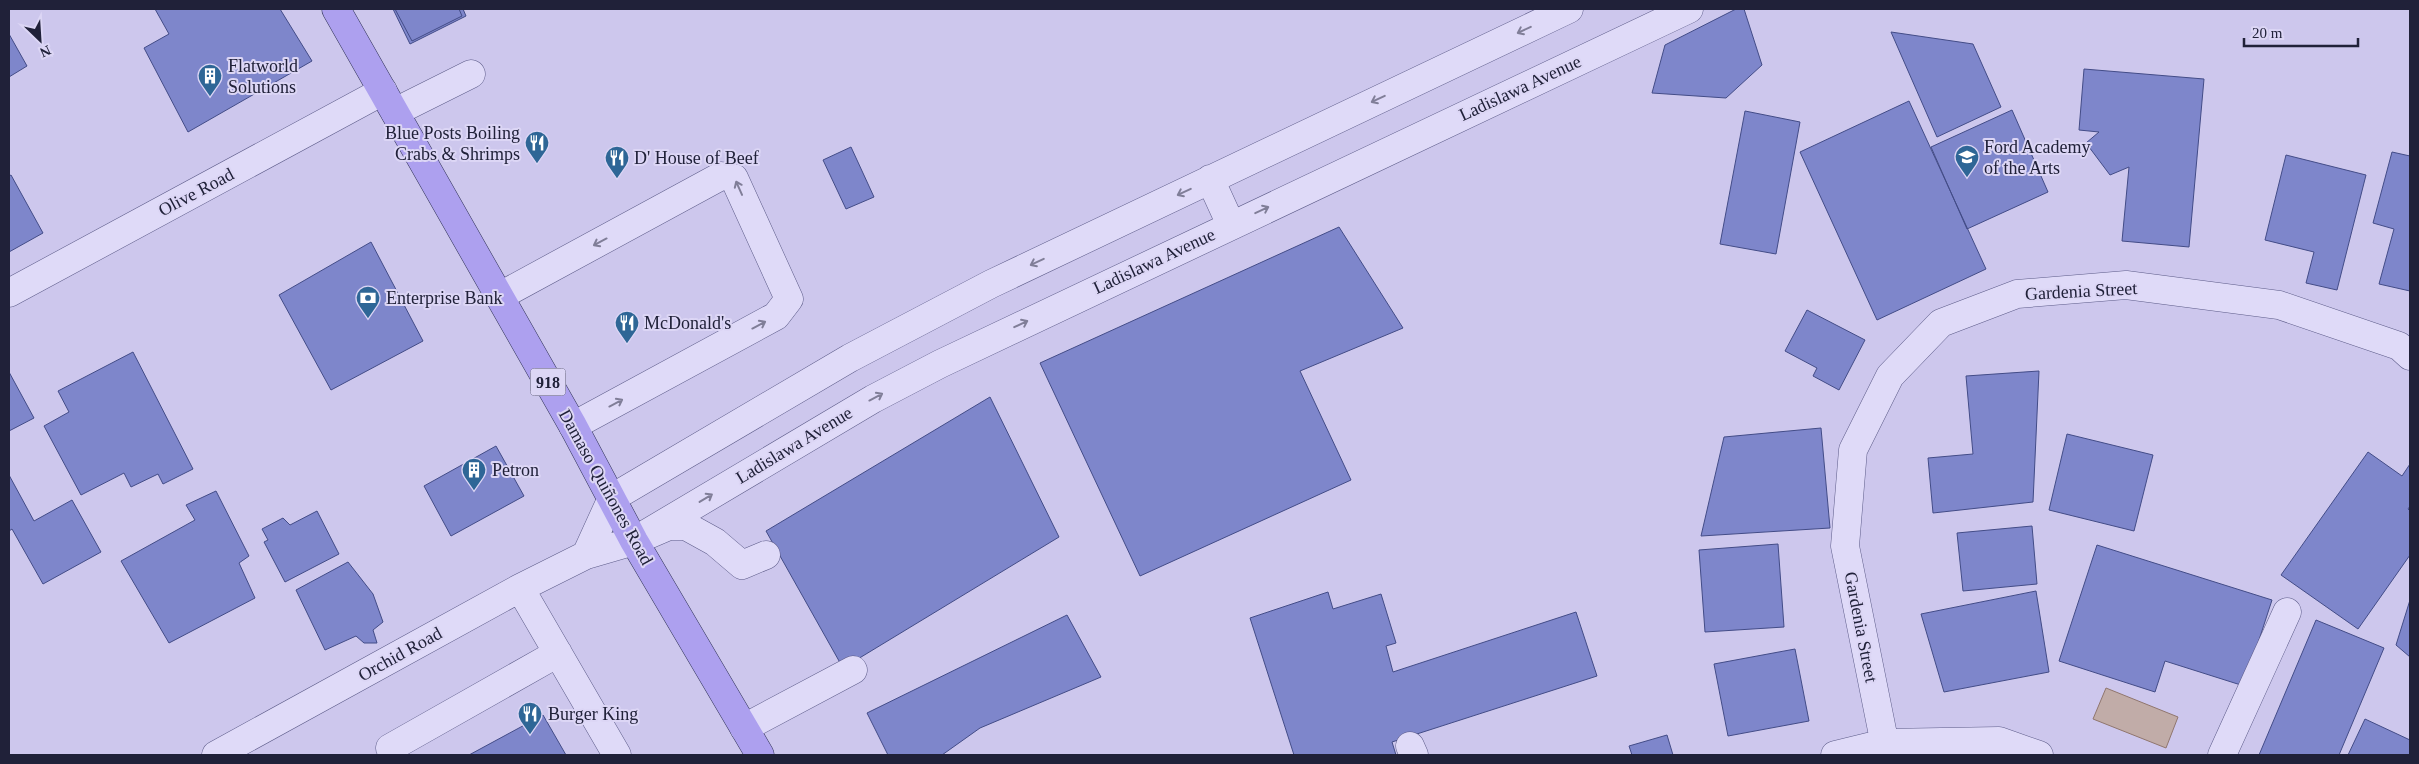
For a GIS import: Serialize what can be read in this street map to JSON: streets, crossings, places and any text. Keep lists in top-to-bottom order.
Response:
{
  "streets": {
    "main road": ["918", "Damaso Quiñones Road"],
    "street": [
      "Ladislawa Avenue",
      "Olive Road",
      "Gardenia Street",
      "Orchid Road"
    ]
  },
  "crossings": [
    ["Ladislawa Avenue", "Damaso Quiñones Road"],
    ["Ladislawa Avenue", "Orchid Road"],
    ["Olive Road", "Damaso Quiñones Road"],
    ["Damaso Quiñones Road", "Orchid Road"]
  ],
  "places": {
    "building": ["Flatworld Solutions", "Petron"],
    "restaurant": [
      "Blue Posts Boiling Crabs & Shrimps",
      "D' House of Beef",
      "McDonald's",
      "Burger King"
    ],
    "school or university": ["Ford Academy of the Arts"],
    "bank": ["Enterprise Bank"]
  },
  "scale_bar": "20 m",
  "north": "bottom right"
}
